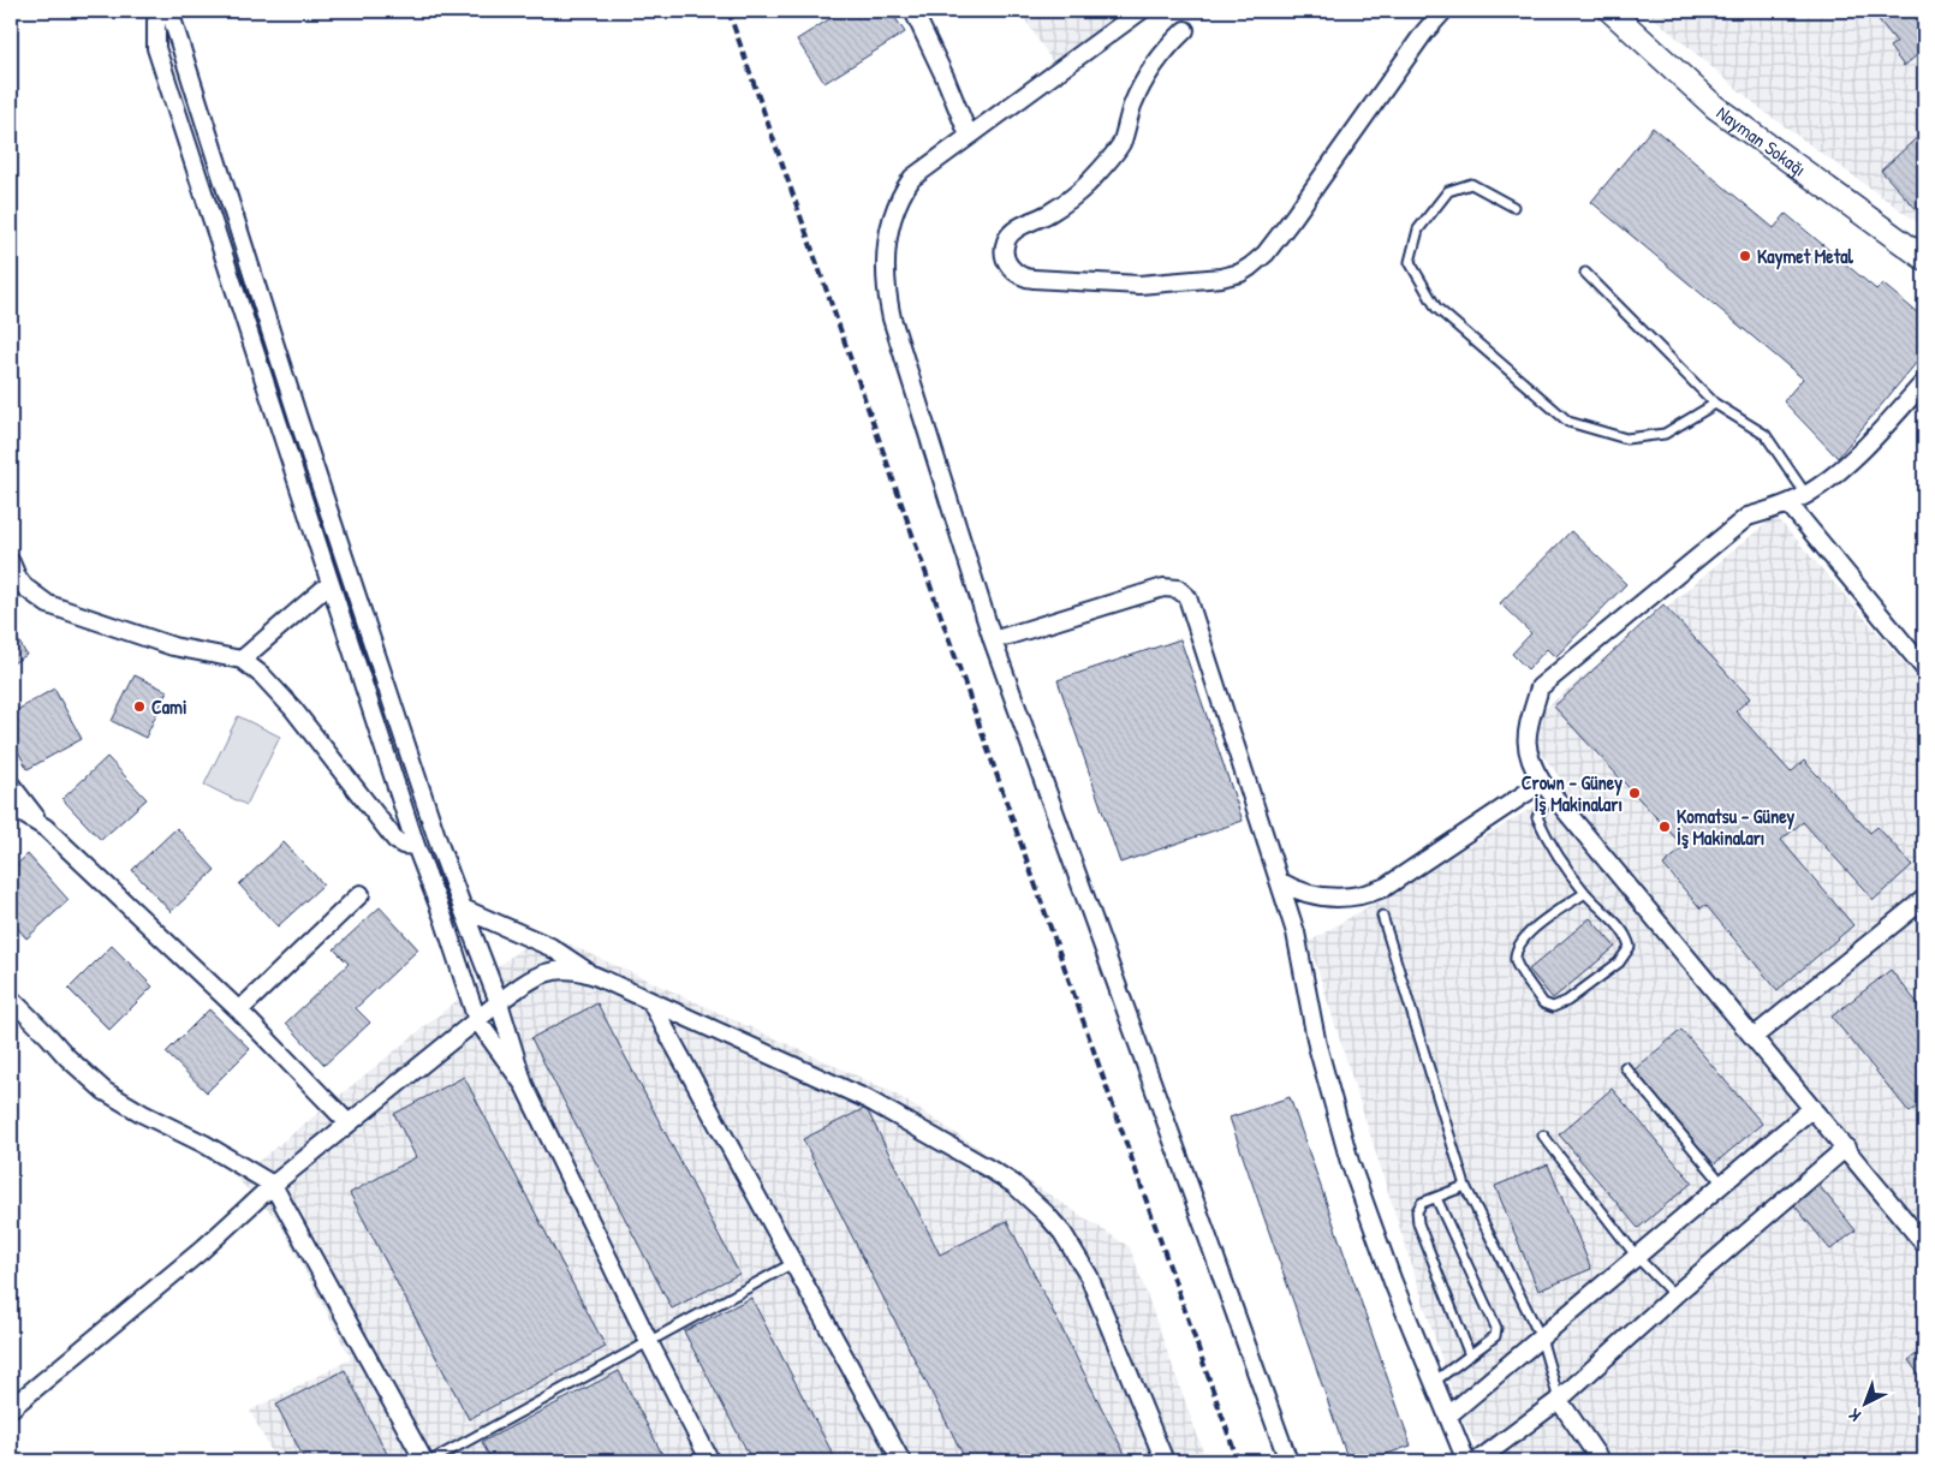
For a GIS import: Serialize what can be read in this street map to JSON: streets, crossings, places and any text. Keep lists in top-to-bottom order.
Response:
{
  "streets": {
    "street": ["Nayman Sokağı"]
  },
  "places": [
    "Kaymet Metal",
    "Cami",
    "Crown - Güney İş Makinaları",
    "Komatsu - Güney İş Makinaları"
  ],
  "north": "bottom left"
}
